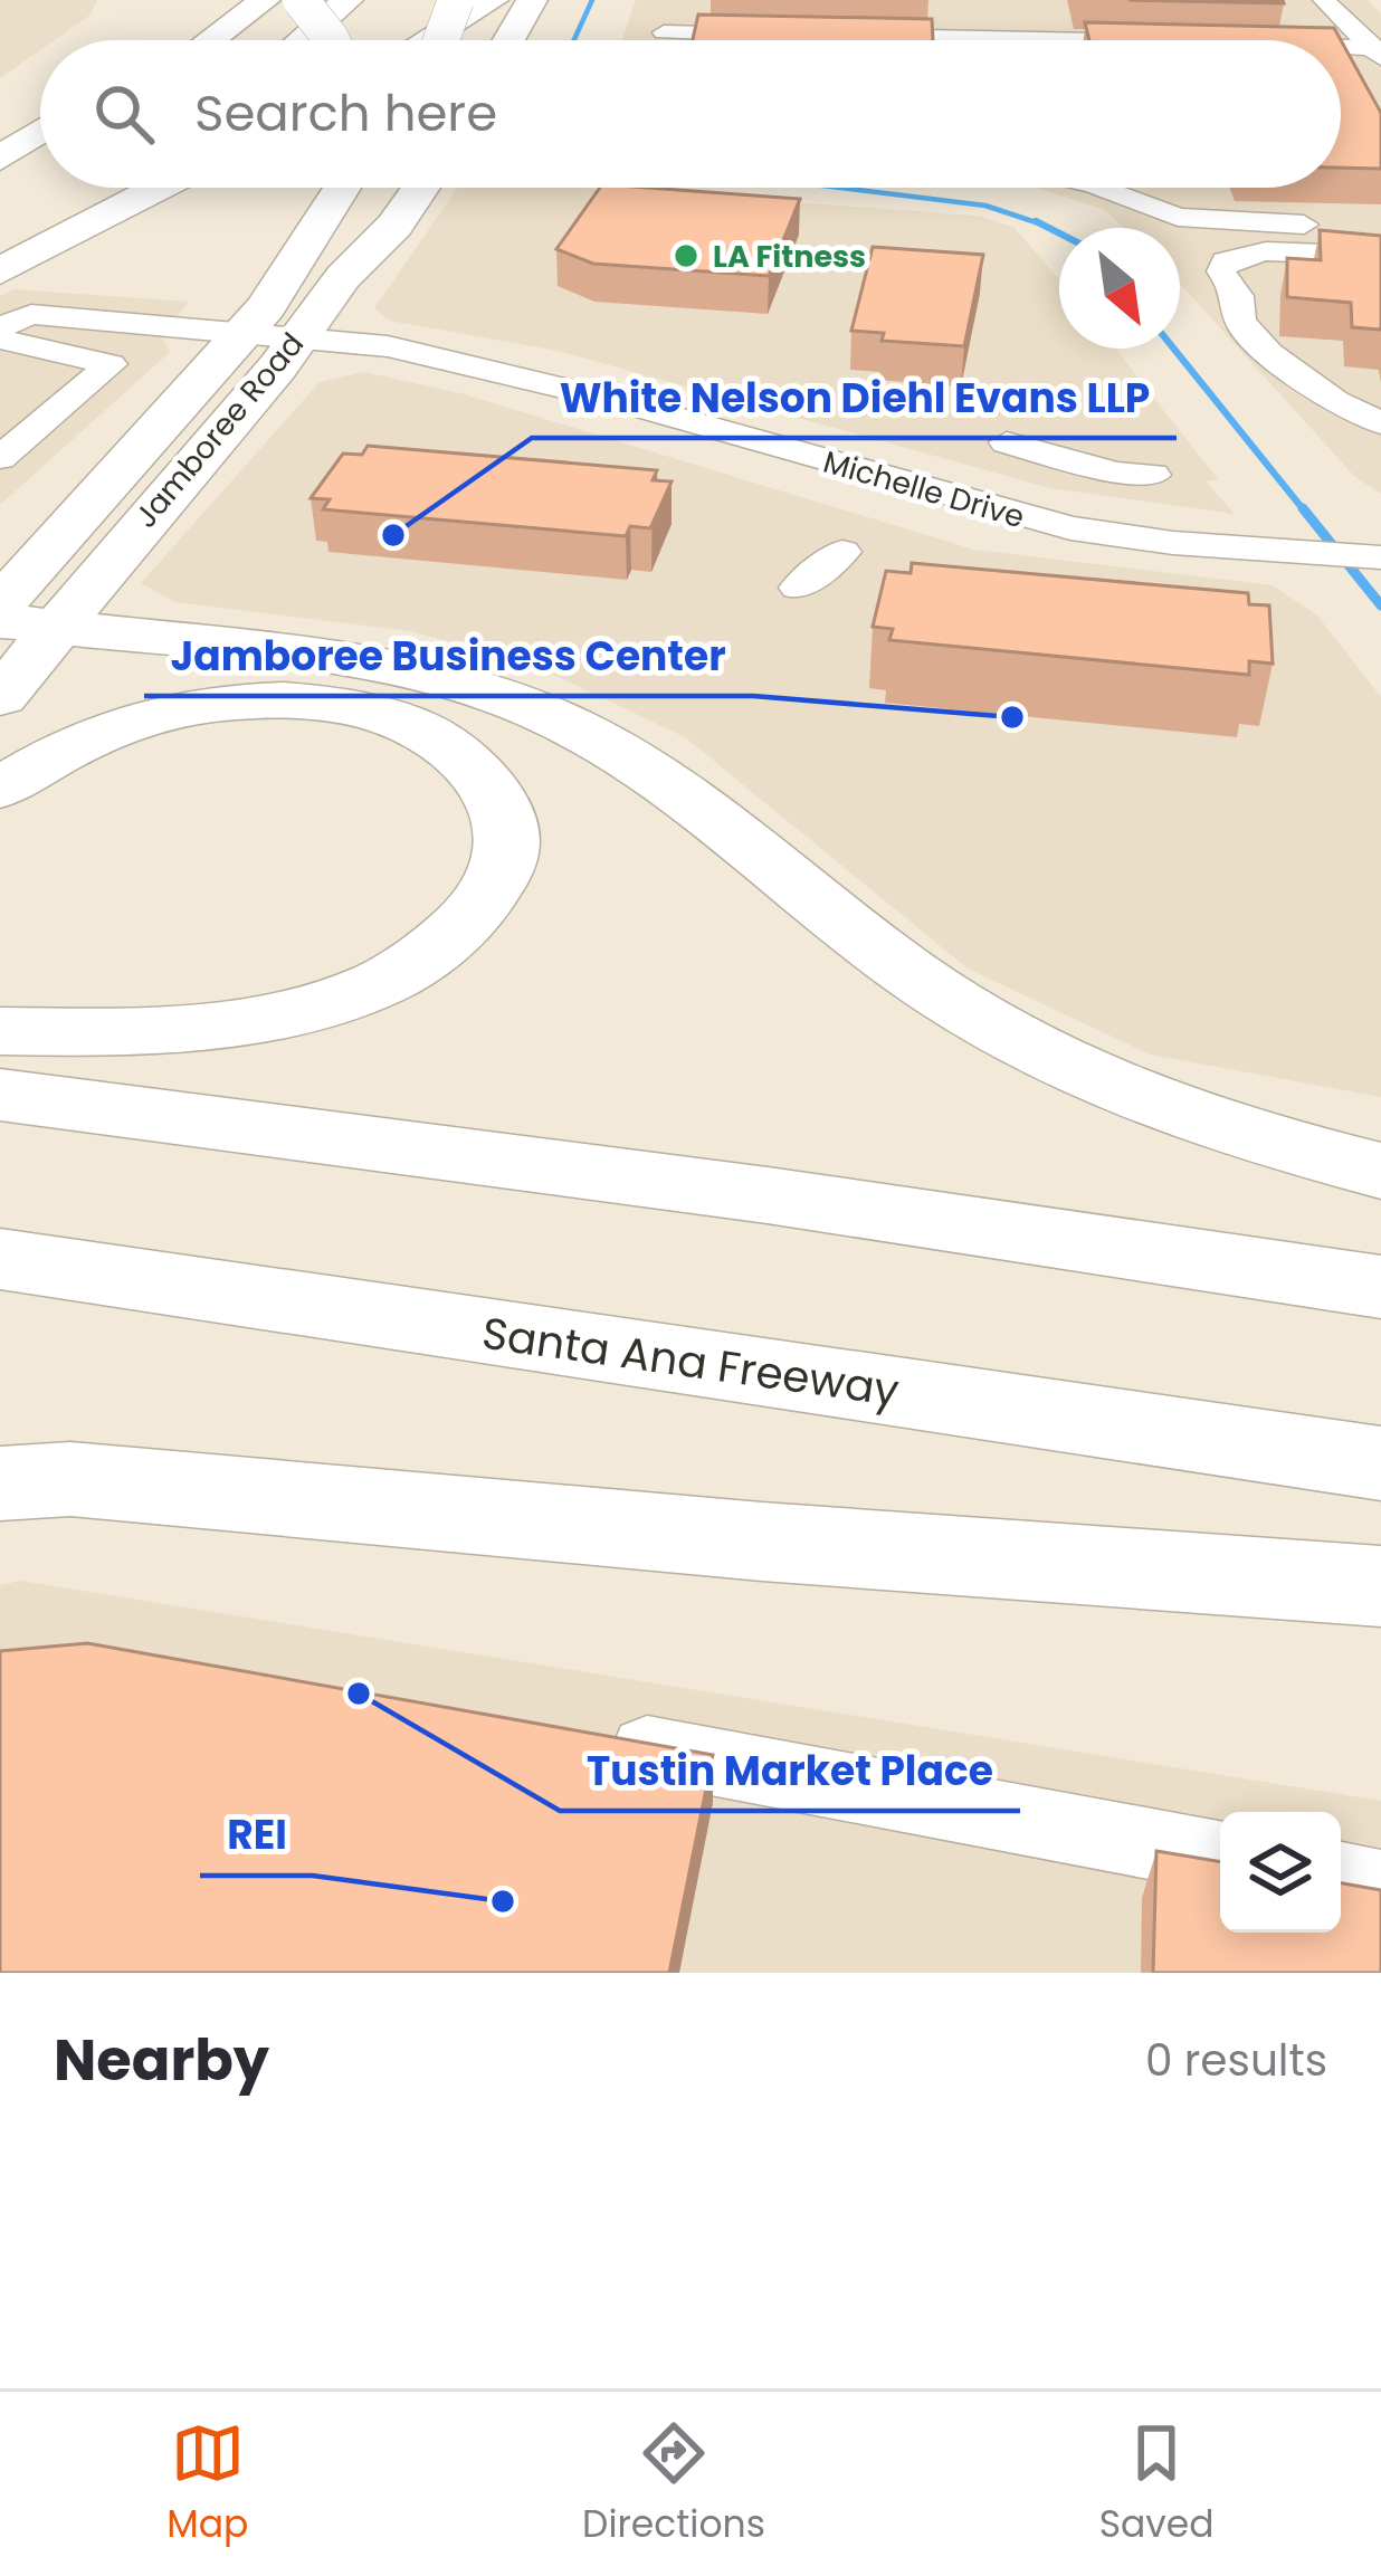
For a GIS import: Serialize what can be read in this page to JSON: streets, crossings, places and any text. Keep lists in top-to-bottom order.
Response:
{
  "streets": {
    "highway": ["Jamboree Road", "Santa Ana Freeway"],
    "street": ["Michelle Drive"]
  },
  "crossings": [
    ["Jamboree Road", "Michelle Drive"]
  ],
  "places": [
    "LA Fitness",
    "White Nelson Diehl Evans LLP",
    "Jamboree Business Center",
    "Tustin Market Place",
    "REI"
  ],
  "north": "bottom right",
  "page": {
    "search": "Search here",
    "heading": ["Nearby", "0 results"],
    "nav": ["Map", "Directions", "Saved"]
  }
}
